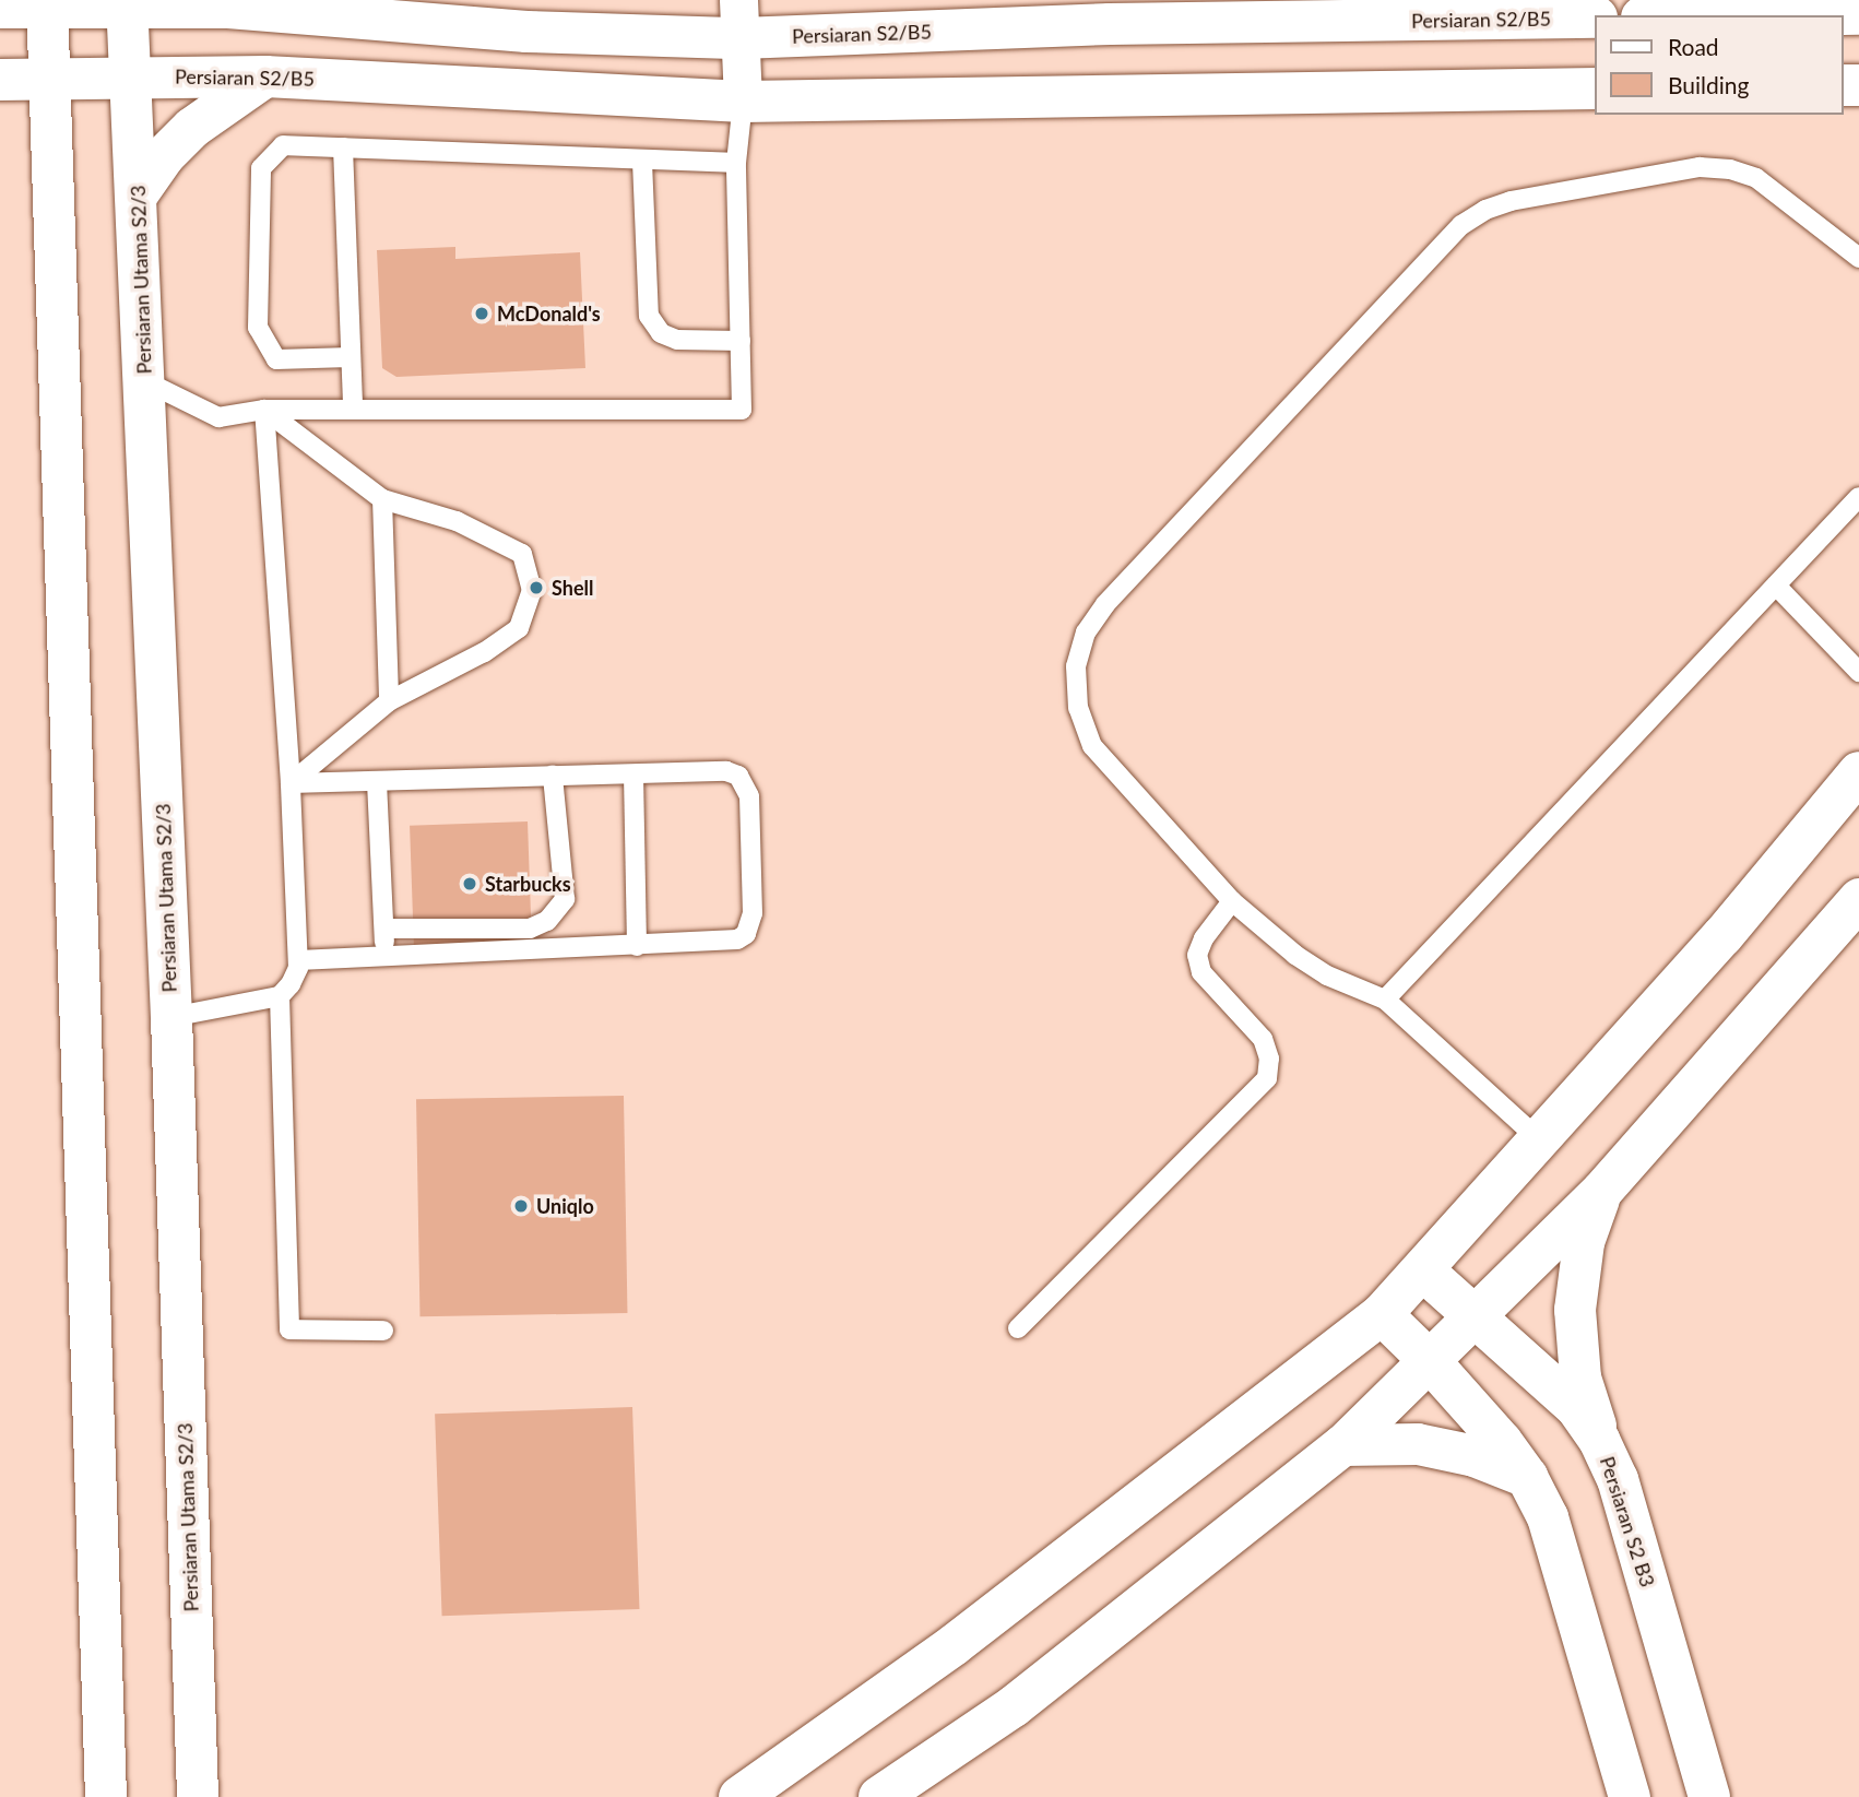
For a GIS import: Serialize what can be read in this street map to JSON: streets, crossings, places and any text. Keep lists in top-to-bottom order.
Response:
{
  "streets": {
    "main road": ["Persiaran S2/B5", "Persiaran Utama S2/3", "Persiaran S2 B3"]
  },
  "crossings": [
    ["Persiaran S2/B5", "Persiaran Utama S2/3"]
  ],
  "places": [
    "McDonald's",
    "Shell",
    "Starbucks",
    "Uniqlo"
  ],
  "legend": ["Road", "Building"]
}
